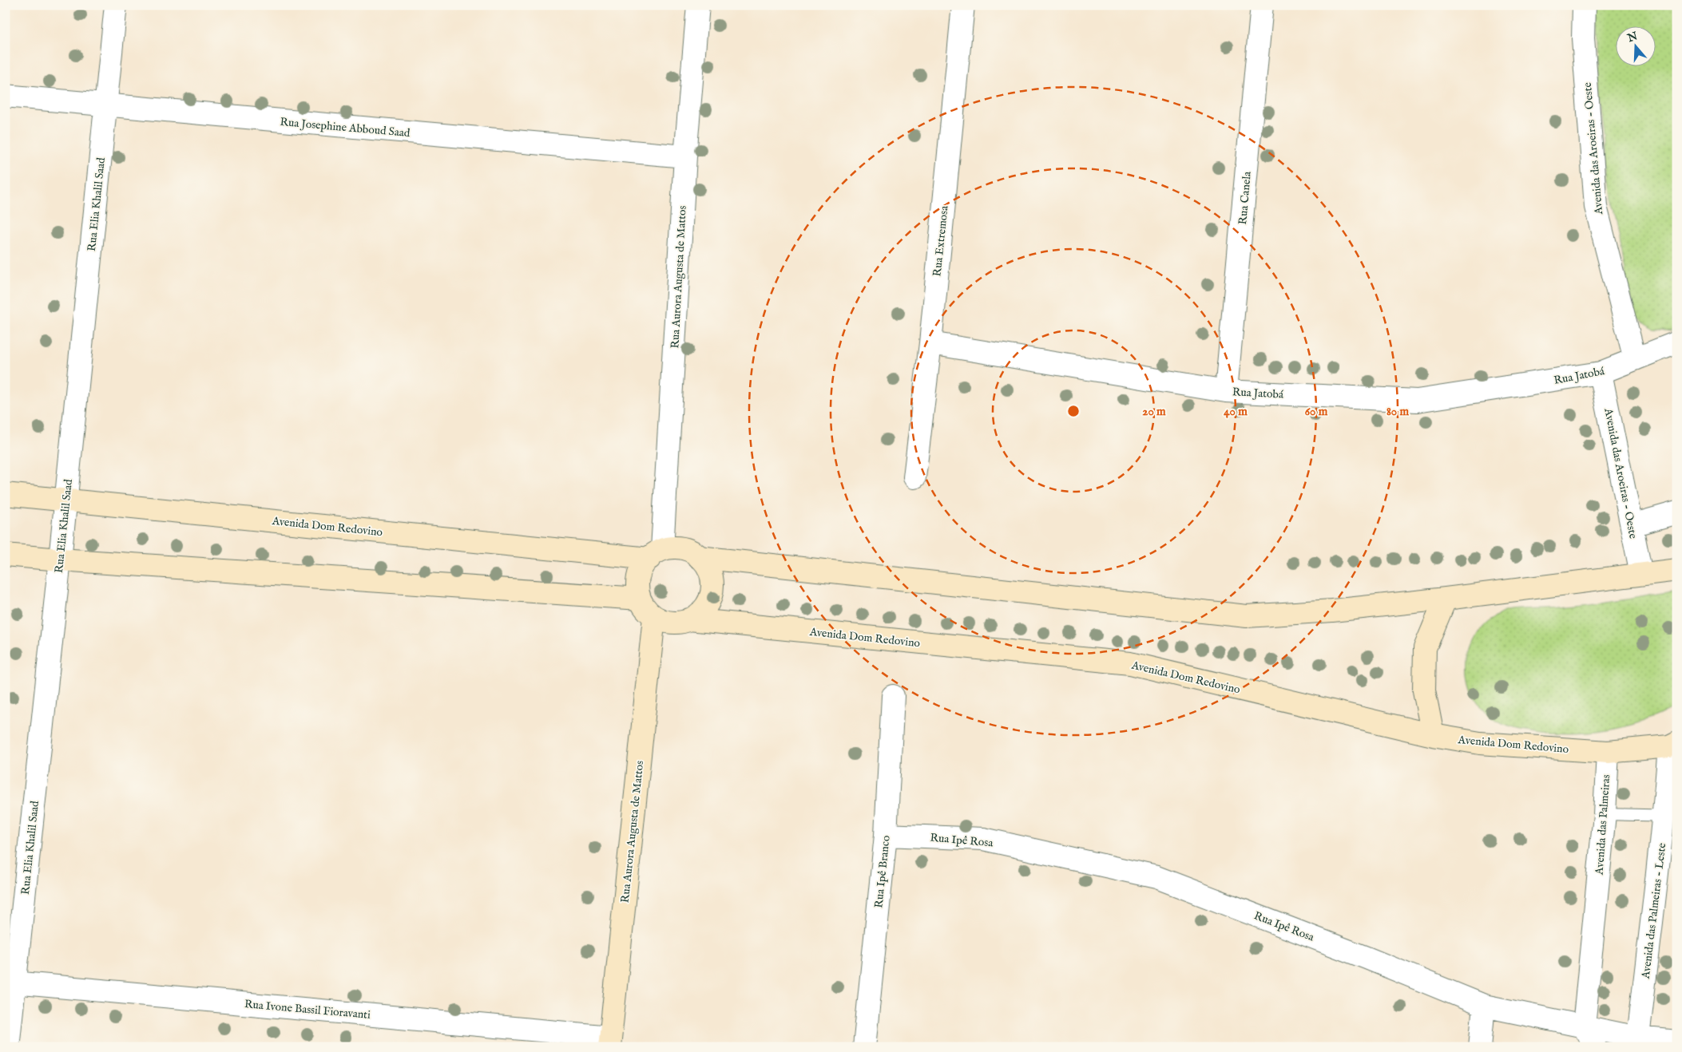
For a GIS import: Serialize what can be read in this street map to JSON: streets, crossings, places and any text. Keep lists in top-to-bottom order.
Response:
{
  "streets": {
    "street": [
      "Rua Josephine Abboud Saad",
      "Avenida das Aroeiras - Oeste",
      "Rua Canela",
      "Rua Elia Khalil Saad",
      "Rua Extremosa",
      "Rua Aurora Augusta de Mattos",
      "Rua Jatobá",
      "Avenida Dom Redovino",
      "Avenida das Palmeiras",
      "Rua Ipê Rosa",
      "Rua Ipê Branco",
      "Avenida das Palmeiras - Leste",
      "Rua Ivone Bassil Fioravanti"
    ]
  },
  "crossings": [
    ["Rua Josephine Abboud Saad", "Rua Elia Khalil Saad"],
    ["Rua Josephine Abboud Saad", "Rua Aurora Augusta de Mattos"],
    ["Avenida das Aroeiras - Oeste", "Rua Jatobá"],
    ["Rua Canela", "Rua Jatobá"],
    ["Rua Elia Khalil Saad", "Avenida Dom Redovino"],
    ["Rua Elia Khalil Saad", "Rua Ivone Bassil Fioravanti"],
    ["Rua Extremosa", "Rua Jatobá"],
    ["Rua Aurora Augusta de Mattos", "Avenida Dom Redovino"],
    ["Rua Aurora Augusta de Mattos", "Rua Ivone Bassil Fioravanti"],
    ["Avenida Dom Redovino", "Avenida das Palmeiras"],
    ["Avenida Dom Redovino", "Avenida das Palmeiras - Leste"],
    ["Avenida das Palmeiras", "Rua Ipê Rosa"],
    ["Rua Ipê Rosa", "Rua Ipê Branco"],
    ["Rua Ipê Rosa", "Avenida das Palmeiras - Leste"]
  ],
  "north": "top",
  "rings": [
    "20 m",
    "40 m",
    "60 m",
    "80 m"
  ]
}
